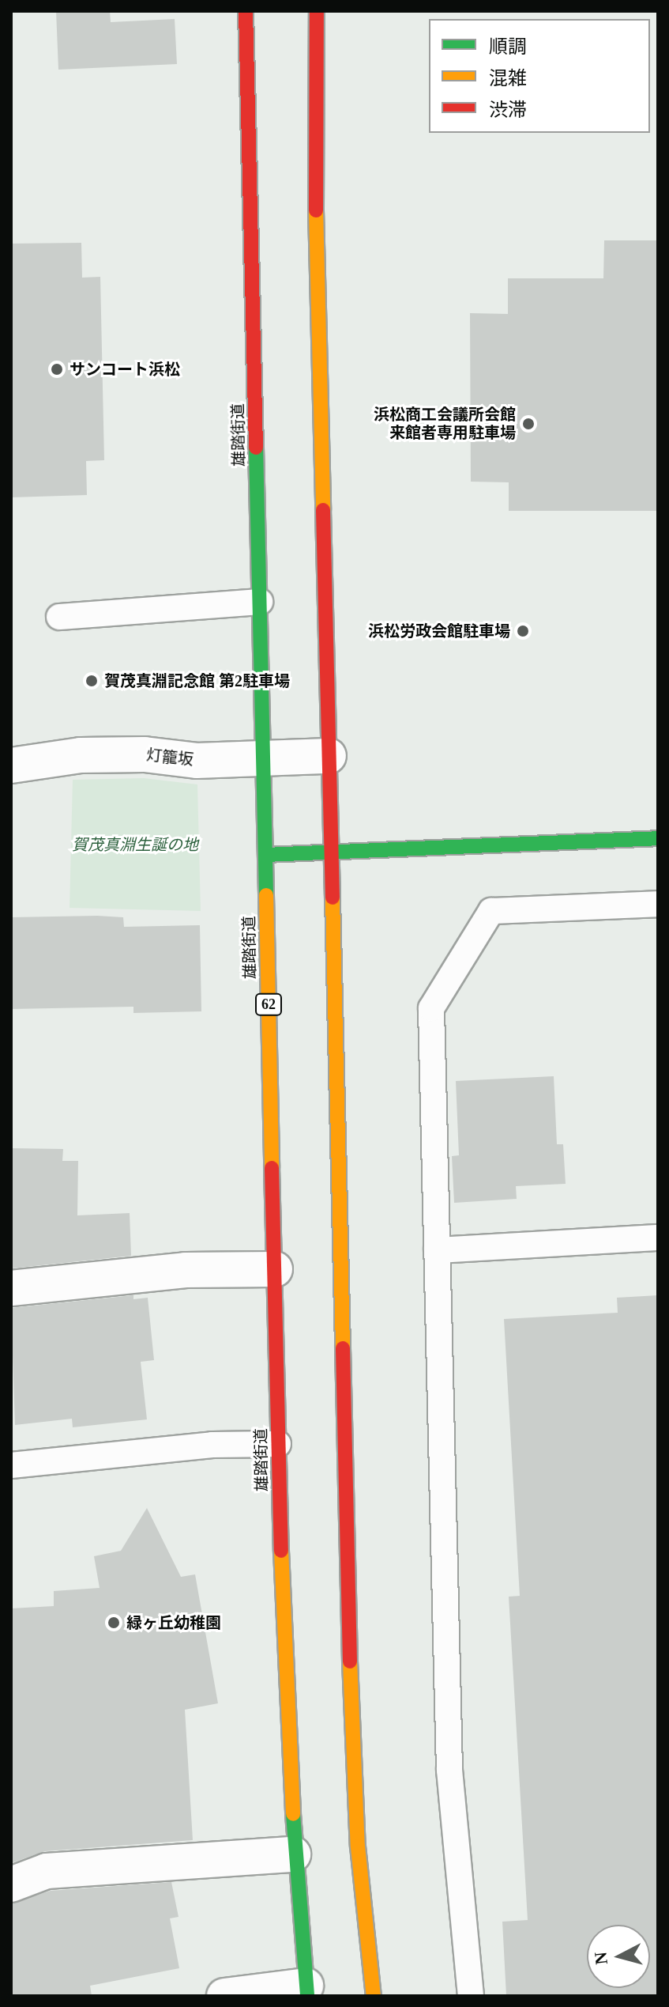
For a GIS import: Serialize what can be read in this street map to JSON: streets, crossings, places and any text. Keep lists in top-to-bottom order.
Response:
{
  "streets": {
    "main road": ["雄踏街道", "62"],
    "street": ["灯籠坂"]
  },
  "crossings": [
    ["雄踏街道", "灯籠坂"]
  ],
  "parks": ["賀茂真淵生誕の地"],
  "places": [
    "サンコート浜松",
    "浜松商工会議所会館 来館者専用駐車場",
    "浜松労政会館駐車場",
    "賀茂真淵記念館 第2駐車場",
    "緑ヶ丘幼稚園"
  ],
  "legend": ["順調", "混雑", "渋滞"],
  "north": "left"
}
